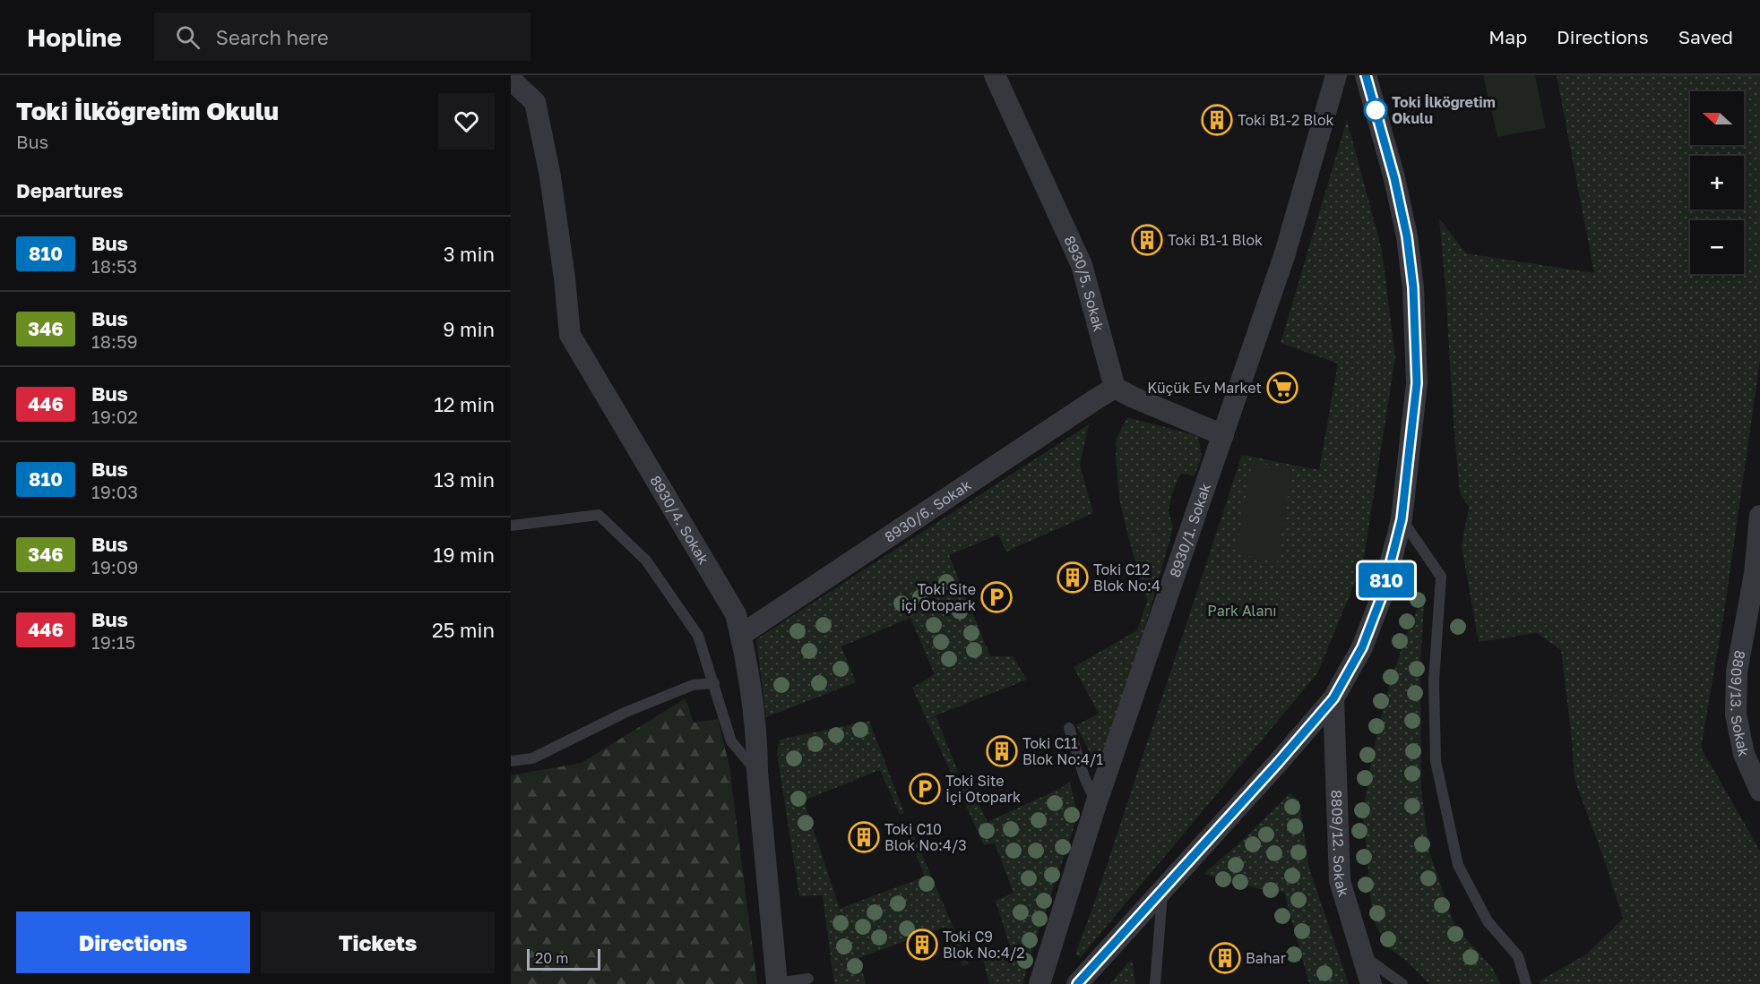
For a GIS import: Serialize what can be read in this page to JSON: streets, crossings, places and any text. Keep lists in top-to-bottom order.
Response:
{
  "streets": {
    "street": [
      "8930/5. Sokak",
      "8930/6. Sokak",
      "8930/4. Sokak",
      "8930/1. Sokak",
      "8809/13. Sokak",
      "8809/12. Sokak"
    ]
  },
  "crossings": [
    ["8930/5. Sokak", "8930/6. Sokak"],
    ["8930/6. Sokak", "8930/4. Sokak"]
  ],
  "parks": ["Park Alanı"],
  "places": {
    "other": ["Toki İlköğretim Okulu"],
    "building": [
      "Toki B1-2 Blok",
      "Toki B1-1 Blok",
      "Toki C12 Blok No:4",
      "Toki C11 Blok No:4/1",
      "Toki C10 Blok No:4/3",
      "Toki C9 Blok No:4/2",
      "Bahar"
    ],
    "supermarket": ["Küçük Ev Market"],
    "parking": ["Toki Site içi Otopark", "Toki Site İçi Otopark"]
  },
  "lines": ["bus line 810"],
  "scale_bar": "20 m",
  "north": "left",
  "page": {
    "header": "Hopline",
    "search": "Search here",
    "nav": ["Map", "Directions", "Saved"],
    "heading": [
      ["Toki İlköğretim Okulu", "Bus"],
      "Departures"
    ],
    "on_map": "810",
    "map_buttons": ["+", "−"],
    "list": [
      {
        "mark": "810",
        "name": "Bus",
        "note": "18:53",
        "value": "3 min"
      },
      {
        "mark": "346",
        "name": "Bus",
        "note": "18:59",
        "value": "9 min"
      },
      {
        "mark": "446",
        "name": "Bus",
        "note": "19:02",
        "value": "12 min"
      },
      {
        "mark": "810",
        "name": "Bus",
        "note": "19:03",
        "value": "13 min"
      },
      {
        "mark": "346",
        "name": "Bus",
        "note": "19:09",
        "value": "19 min"
      },
      {
        "mark": "446",
        "name": "Bus",
        "note": "19:15",
        "value": "25 min"
      }
    ],
    "buttons": ["Directions", "Tickets"],
    "scale": "20 m"
  }
}
